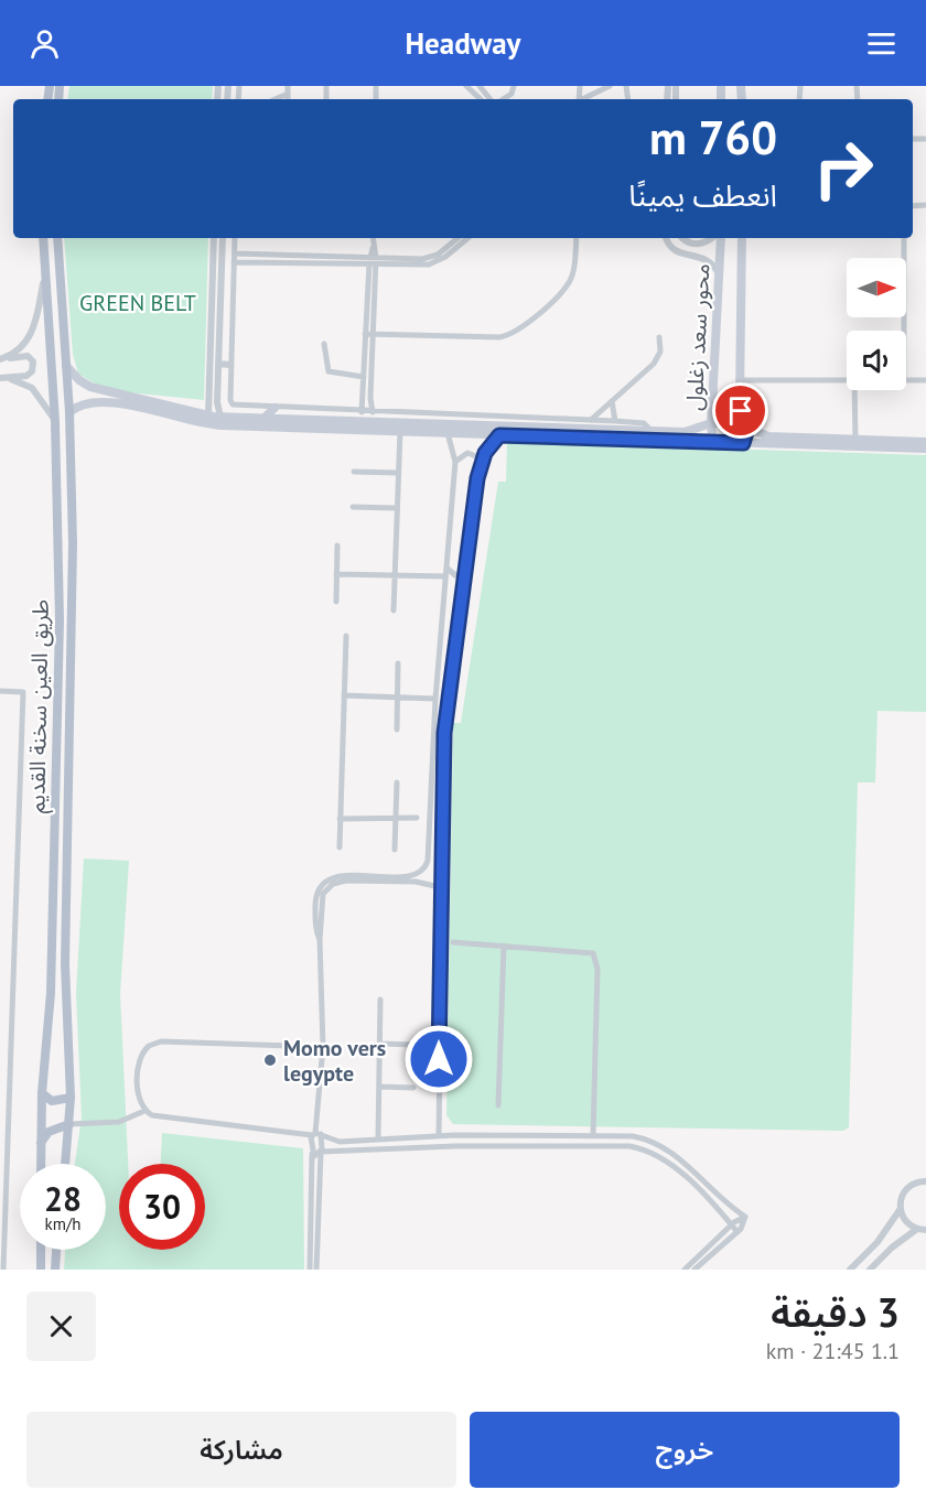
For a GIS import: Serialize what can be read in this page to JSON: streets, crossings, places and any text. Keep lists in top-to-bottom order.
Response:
{
  "streets": {
    "main road": ["محور سعد زغلول", "طريق العين سخنة القديم"]
  },
  "parks": ["GREEN BELT"],
  "places": ["Momo vers legypte"],
  "north": "right",
  "page": {
    "header": "Headway",
    "turn": ["760 m", "انعطف يمينًا"],
    "speed": "28 km/h",
    "limit": "30",
    "heading": ["3 دقيقة", "1.1 km · 21:45"],
    "buttons": ["خروج", "مشاركة"]
  }
}
